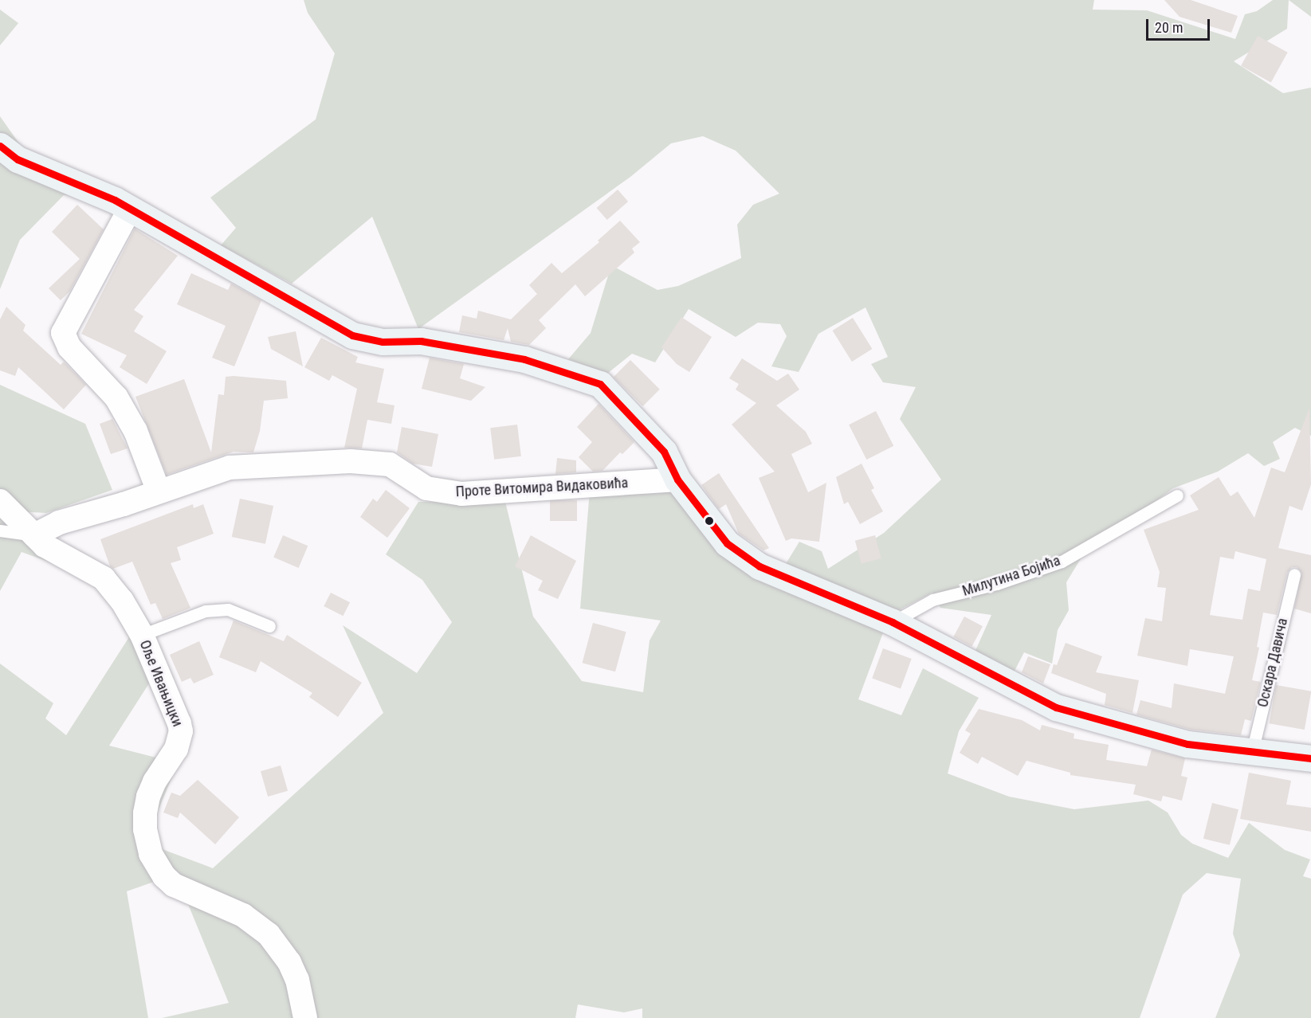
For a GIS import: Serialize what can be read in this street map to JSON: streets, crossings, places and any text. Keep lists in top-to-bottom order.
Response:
{
  "streets": {
    "street": ["Проте Витомира Видаковића", "Оље Ивањицки"],
    "lane": ["Милутина Бојића", "Оскара Давича"]
  },
  "crossings": [
    ["Проте Витомира Видаковића", "Оље Ивањицки"]
  ],
  "scale_bar": "20 m"
}
